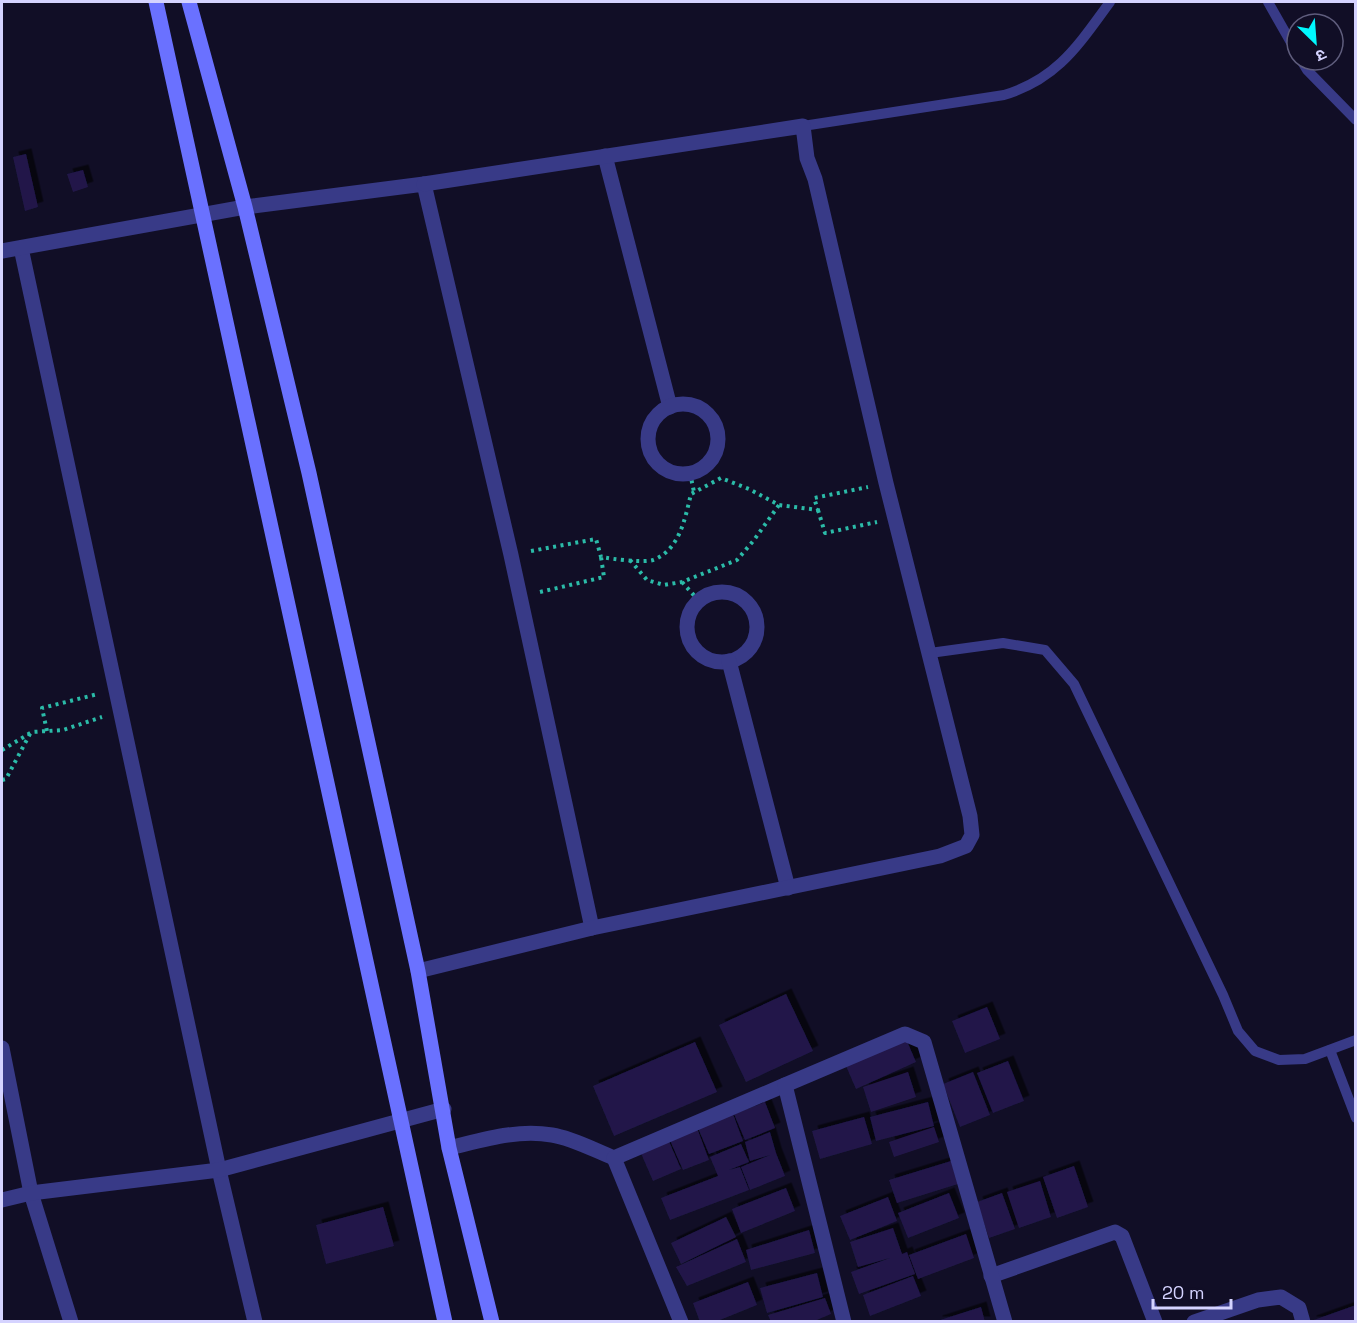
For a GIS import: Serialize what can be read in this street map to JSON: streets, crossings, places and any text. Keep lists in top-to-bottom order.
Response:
{
  "scale_bar": "20 m",
  "north": "bottom right"
}
